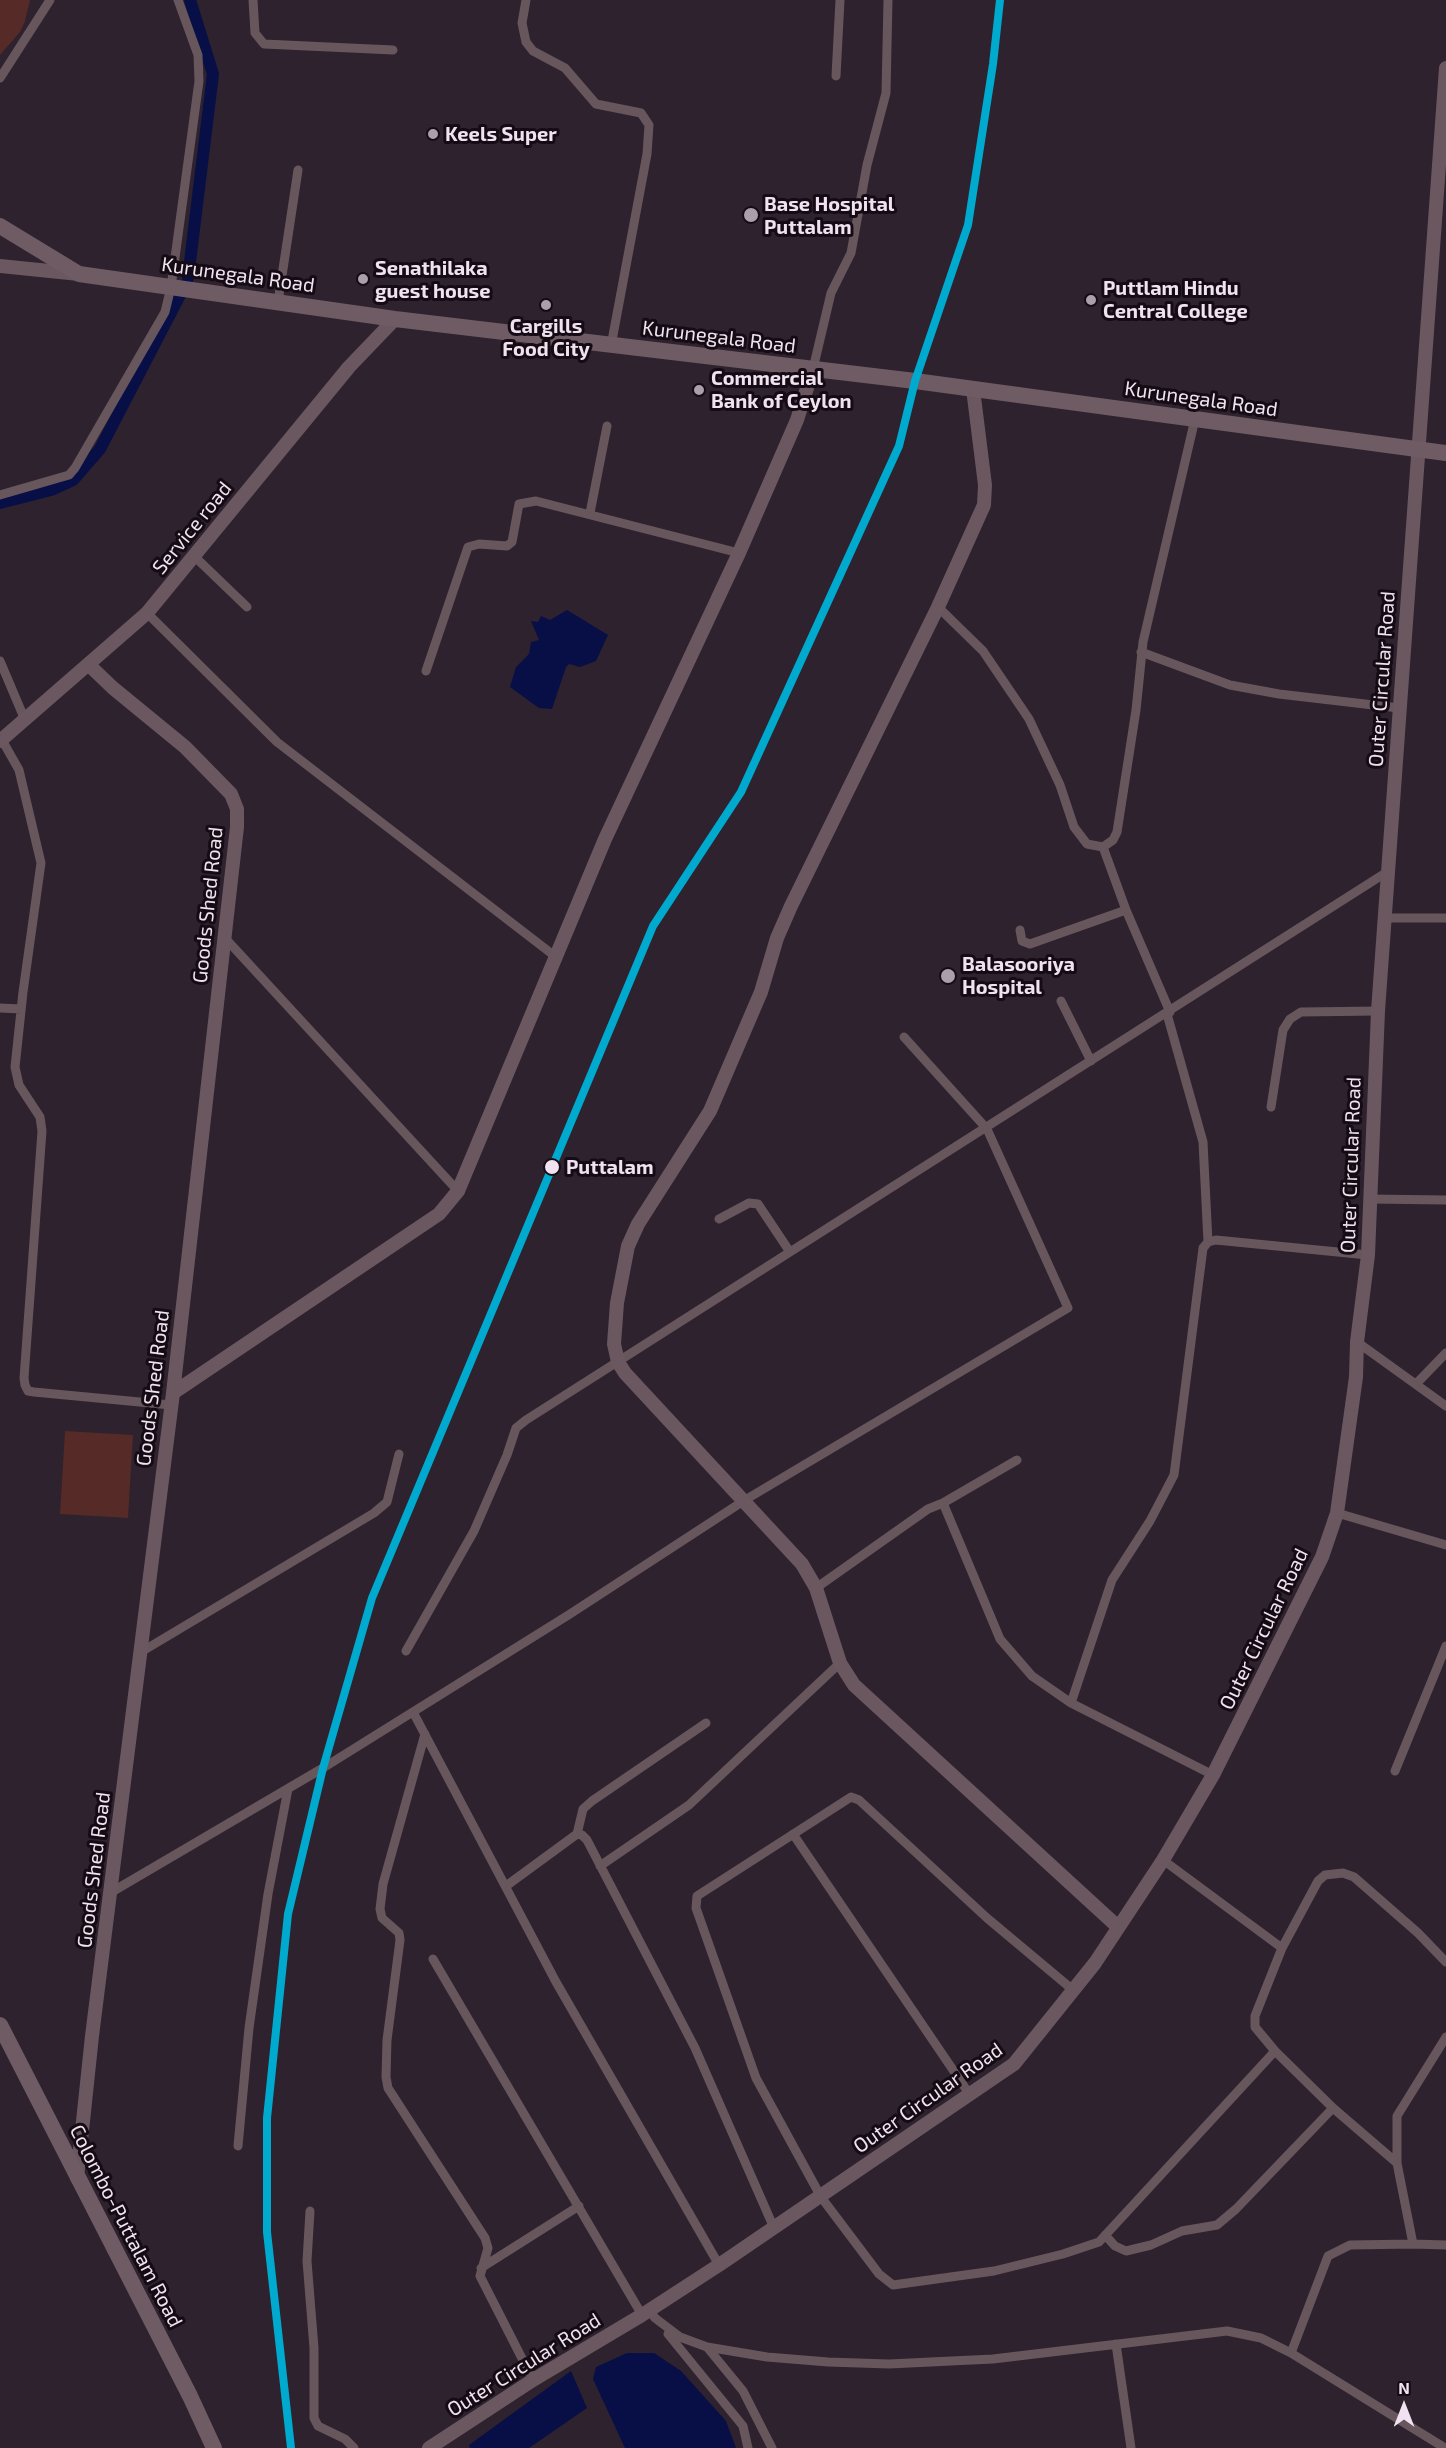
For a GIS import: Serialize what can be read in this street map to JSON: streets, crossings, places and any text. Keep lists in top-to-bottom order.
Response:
{
  "streets": {
    "highway": ["Kurunegala Road", "Colombo-Puttalam Road"],
    "street": ["Service road", "Outer Circular Road", "Goods Shed Road"]
  },
  "crossings": [
    ["Kurunegala Road", "Service road"],
    ["Kurunegala Road", "Outer Circular Road"],
    ["Service road", "Goods Shed Road"],
    ["Goods Shed Road", "Colombo-Puttalam Road"]
  ],
  "places": [
    "Keels Super",
    "Base Hospital Puttalam",
    "Senathilaka guest house",
    "Puttlam Hindu Central College",
    "Cargills Food City",
    "Commercial Bank of Ceylon",
    "Balasooriya Hospital",
    "Puttalam"
  ],
  "north": "top"
}
